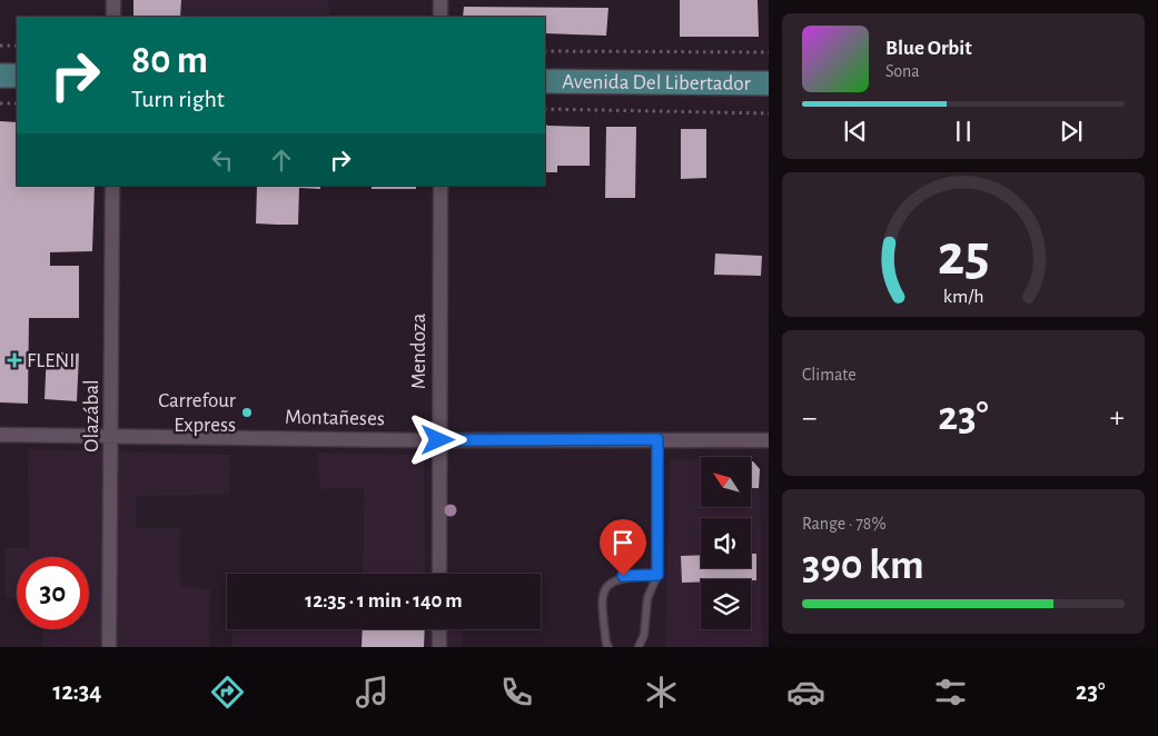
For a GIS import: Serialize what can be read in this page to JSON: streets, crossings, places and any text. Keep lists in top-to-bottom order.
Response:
{
  "streets": {
    "main road": ["Avenida Del Libertador"],
    "street": ["Mendoza", "Olazábal", "Montañeses"]
  },
  "crossings": [
    ["Mendoza", "Montañeses"],
    ["Olazábal", "Montañeses"]
  ],
  "places": {
    "health": ["FLENI"],
    "other": ["Carrefour Express"]
  },
  "north": "top left",
  "page": {
    "turn": ["80 m", "Turn right"],
    "song": ["Blue Orbit", "Sona"],
    "tile": [
      "Climate",
      ["Range · 78%", "390 km"]
    ],
    "heat": ["−", "23°", "+"],
    "limit": "30",
    "trip": "12:35 · 1 min · 140 m",
    "tabs": ["12:34", "23°"],
    "gauge": ["25", "km/h"]
  }
}
